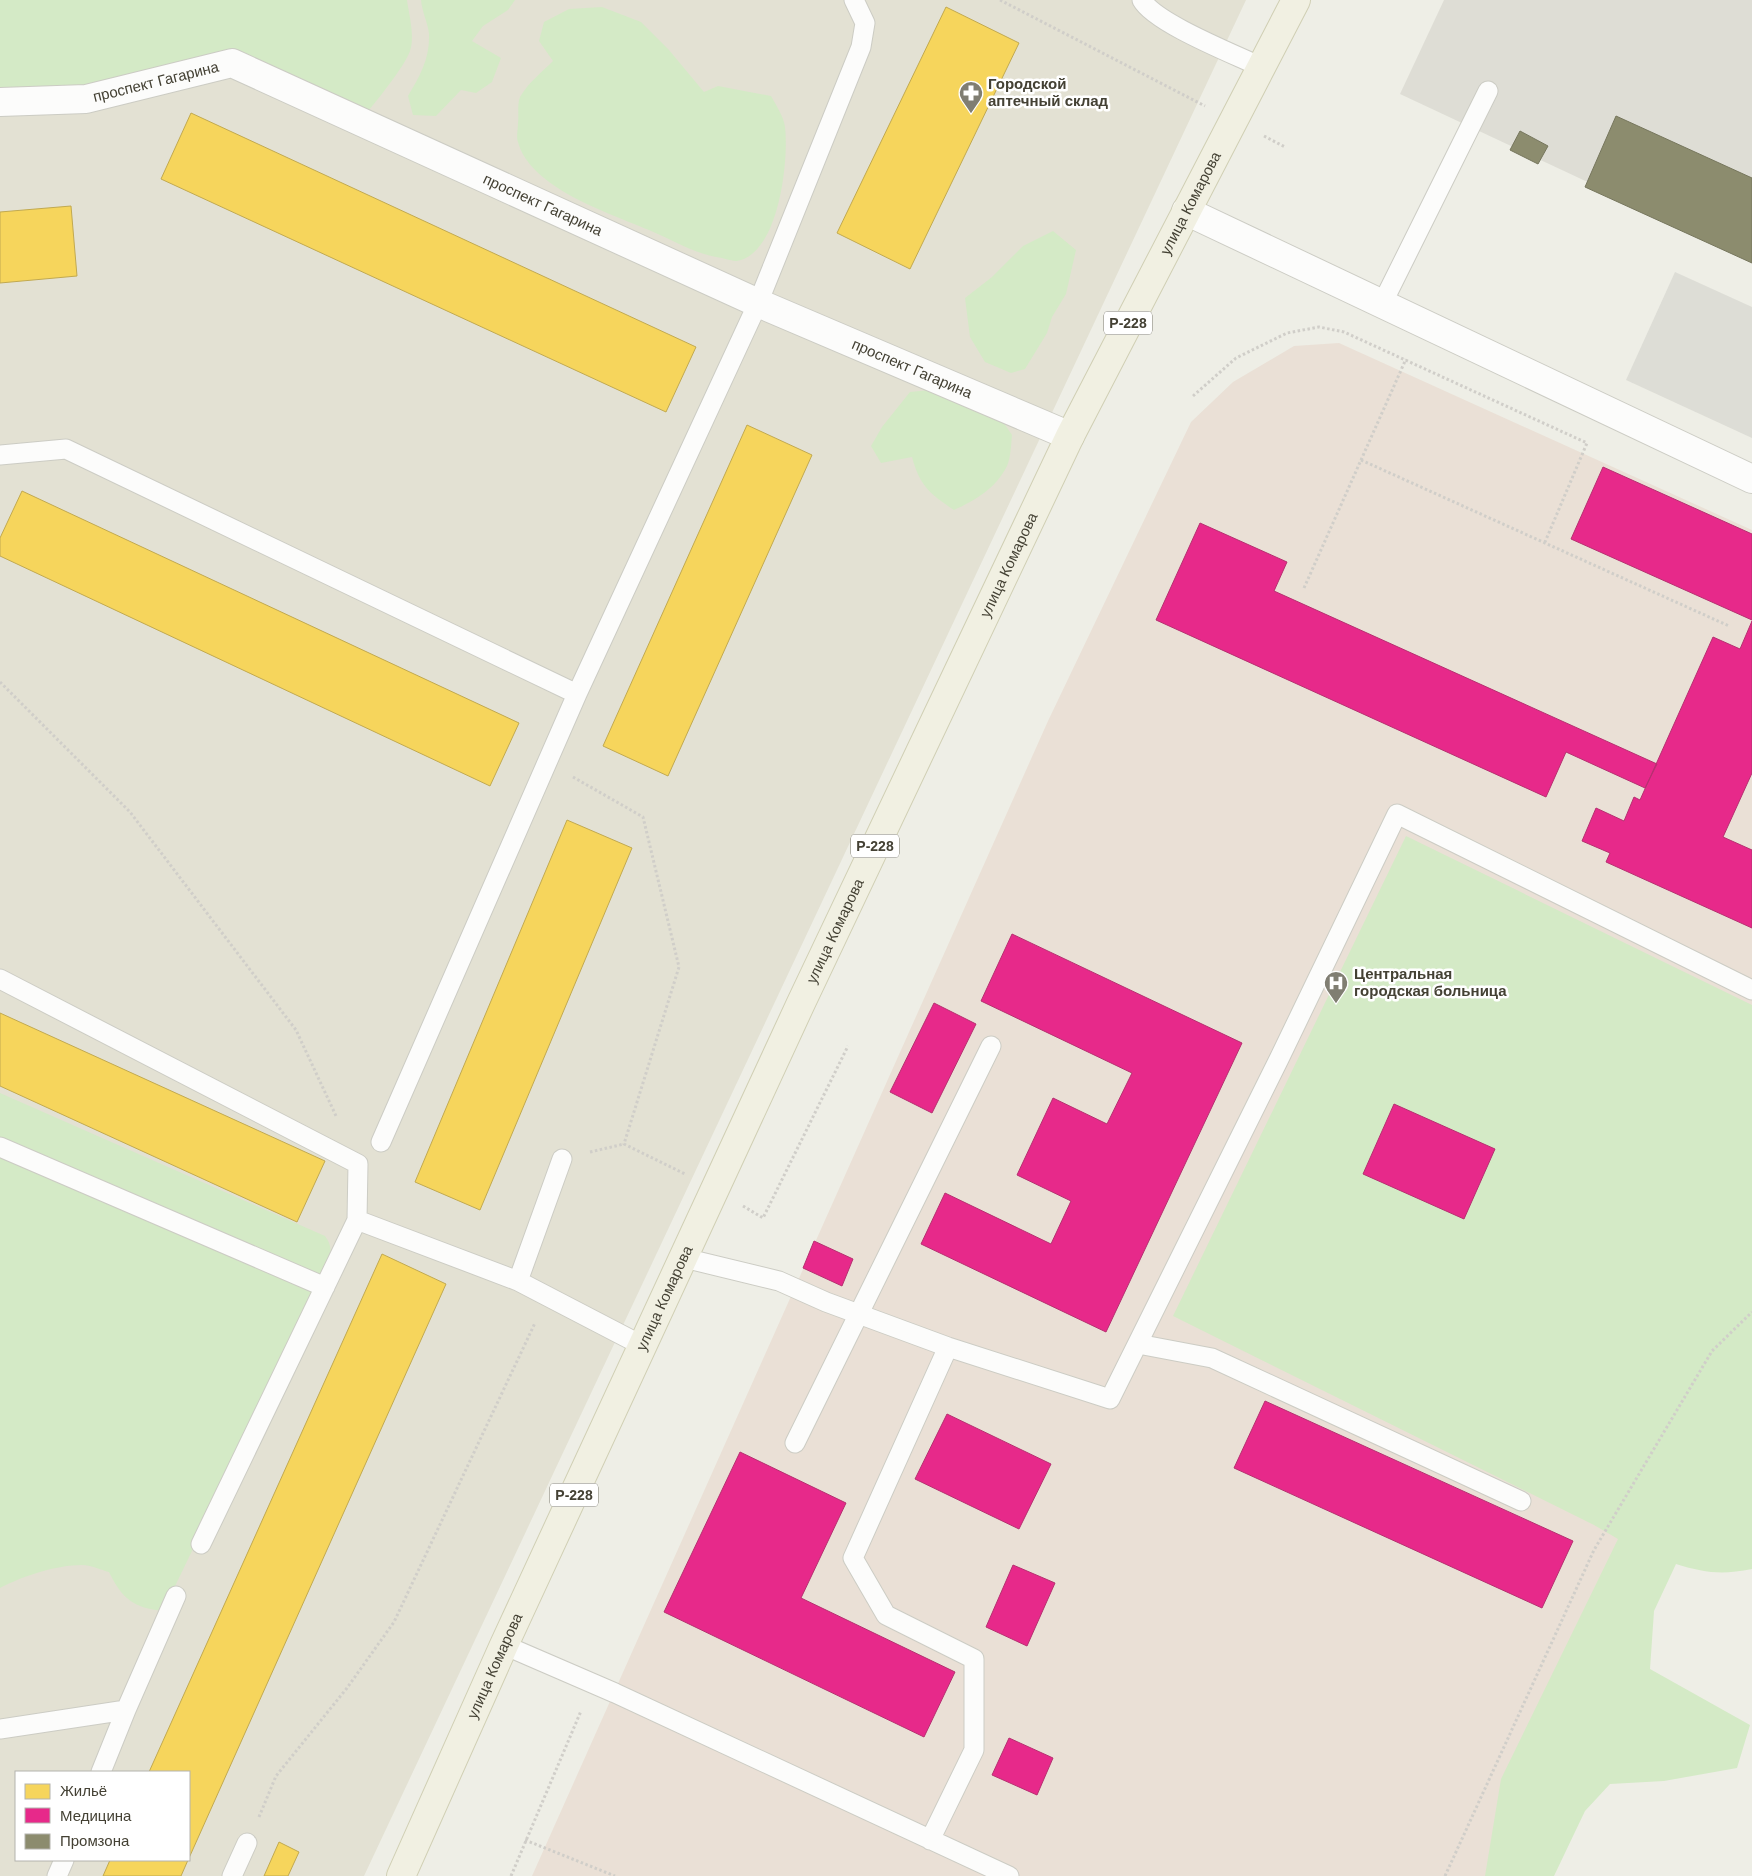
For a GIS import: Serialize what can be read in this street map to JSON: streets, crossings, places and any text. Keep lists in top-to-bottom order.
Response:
{
  "streets": {
    "main road": ["улица Комарова", "Р-228"],
    "street": ["проспект Гагарина"]
  },
  "crossings": [
    ["проспект Гагарина", "улица Комарова"]
  ],
  "places": {
    "pharmacy": ["Городской аптечный склад"],
    "hospital": ["Центральная городская больница"]
  },
  "legend": ["Жильё", "Медицина", "Промзона"]
}
